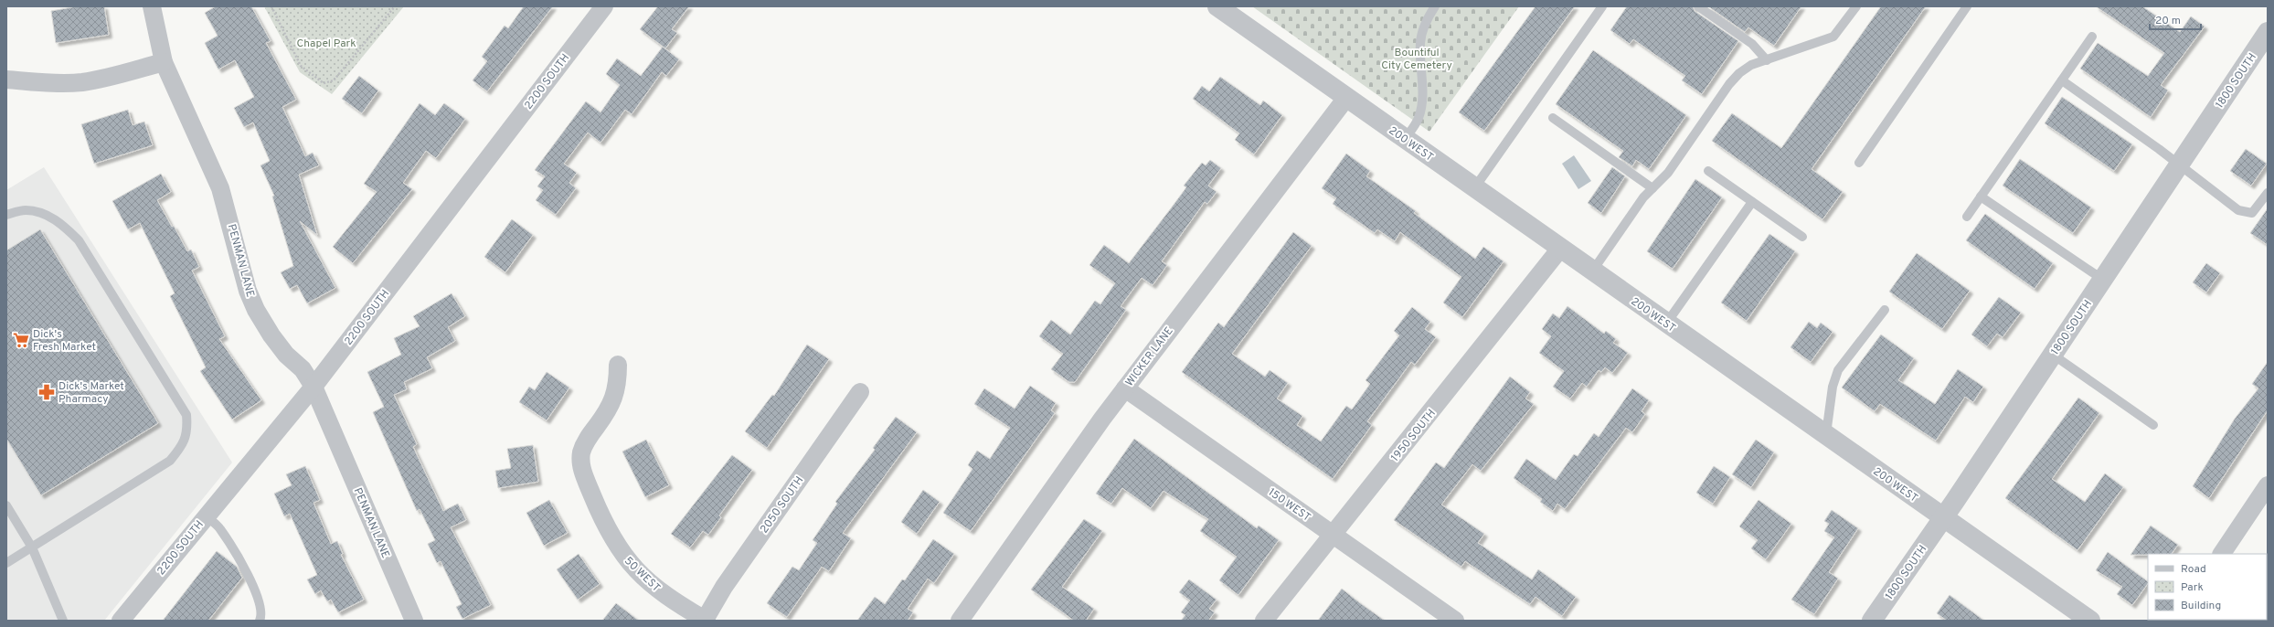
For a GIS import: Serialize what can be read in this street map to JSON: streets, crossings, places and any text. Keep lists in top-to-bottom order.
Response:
{
  "streets": {
    "street": [
      "1800 SOUTH",
      "2200 SOUTH",
      "200 WEST",
      "PENMAN LANE",
      "WICKER LANE",
      "1950 SOUTH",
      "2050 SOUTH",
      "150 WEST",
      "50 WEST"
    ]
  },
  "crossings": [
    ["1800 SOUTH", "200 WEST"],
    ["2200 SOUTH", "PENMAN LANE"],
    ["200 WEST", "WICKER LANE"],
    ["200 WEST", "1950 SOUTH"],
    ["WICKER LANE", "150 WEST"],
    ["1950 SOUTH", "150 WEST"],
    ["2050 SOUTH", "50 WEST"]
  ],
  "parks": ["Chapel Park", "Bountiful City Cemetery"],
  "places": {
    "supermarket": ["Dick's Fresh Market"],
    "pharmacy": ["Dick's Market Pharmacy"]
  },
  "legend": ["Road", "Park", "Building"],
  "scale_bar": "20 m"
}
